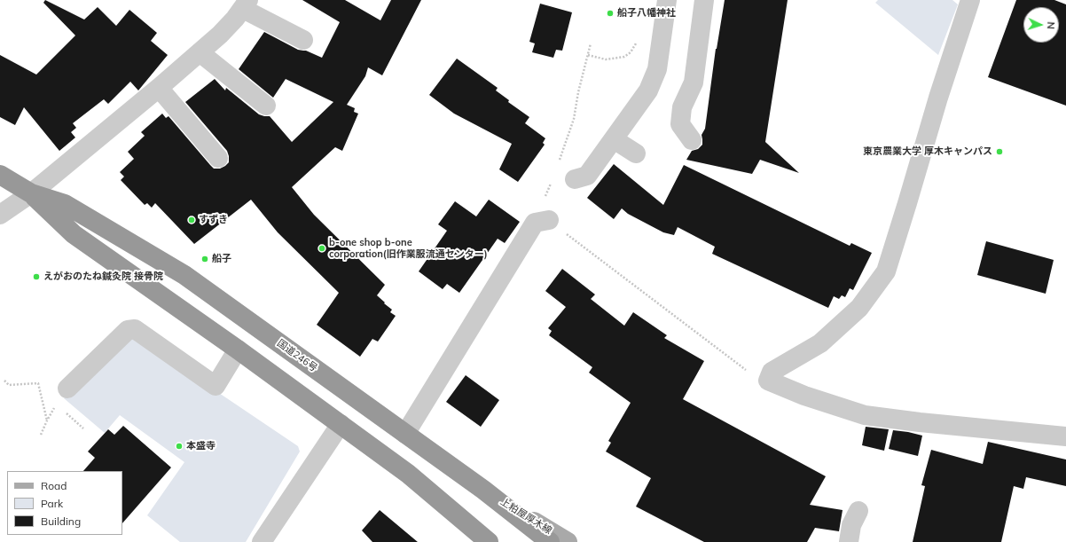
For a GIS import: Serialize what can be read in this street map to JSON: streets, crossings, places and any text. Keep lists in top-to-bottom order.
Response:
{
  "streets": {
    "highway": ["国道246号"],
    "main road": ["上粕屋厚木線"]
  },
  "crossings": [
    ["国道246号", "上粕屋厚木線"]
  ],
  "places": [
    "船子八幡神社",
    "東京農業大学 厚木キャンパス",
    "すずき",
    "b-one shop b-one corporation(旧作業服流通センター)",
    "船子",
    "えがおのたね鍼灸院 接骨院",
    "本盛寺"
  ],
  "legend": ["Road", "Park", "Building"],
  "north": "right"
}
